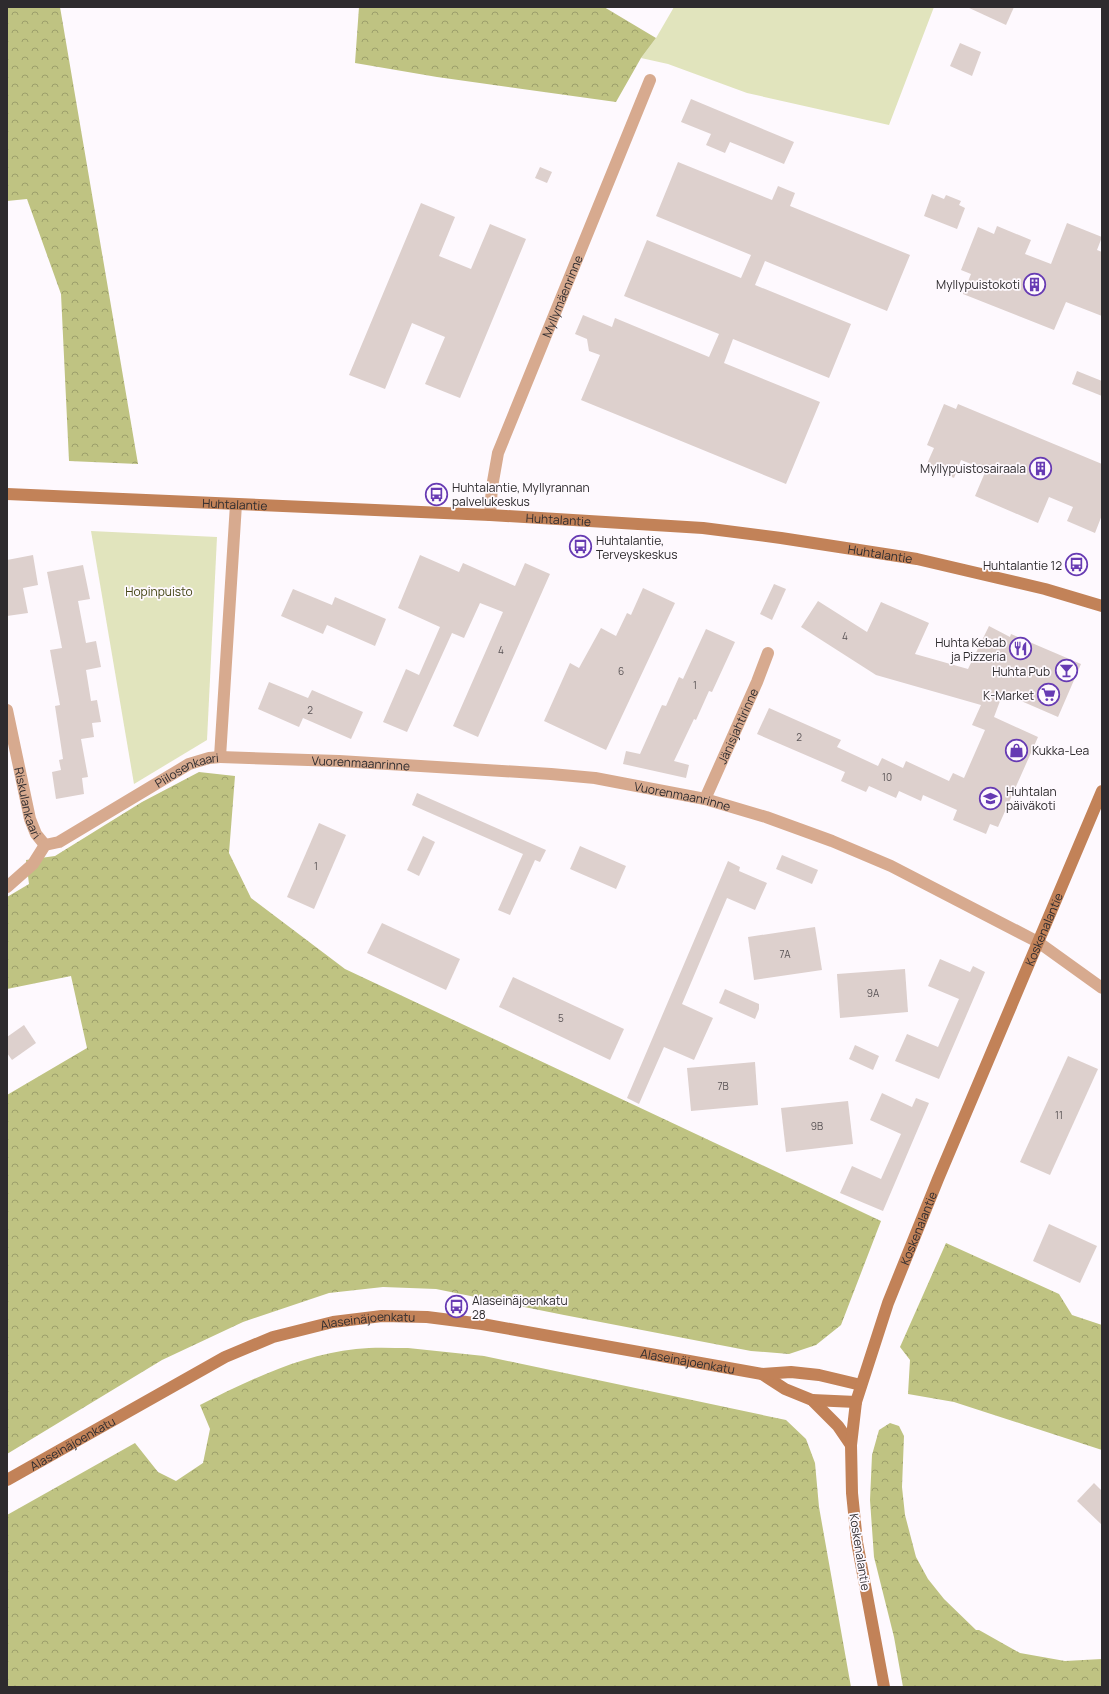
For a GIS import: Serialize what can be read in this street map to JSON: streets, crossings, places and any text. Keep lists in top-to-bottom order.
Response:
{
  "streets": {
    "street": [
      "Myllymäenrinne",
      "Huhtalantie",
      "Jänisjahtirinne",
      "Vuorenmaanrinne",
      "Piilosenkaari",
      "Riskulankaari",
      "Koskenalantie",
      "Alaseinäjoenkatu"
    ]
  },
  "crossings": [
    ["Myllymäenrinne", "Huhtalantie"],
    ["Huhtalantie", "Piilosenkaari"],
    ["Jänisjahtirinne", "Vuorenmaanrinne"],
    ["Vuorenmaanrinne", "Piilosenkaari"],
    ["Vuorenmaanrinne", "Koskenalantie"],
    ["Piilosenkaari", "Riskulankaari"],
    ["Koskenalantie", "Alaseinäjoenkatu"]
  ],
  "parks": ["Hopinpuisto"],
  "places": {
    "building": ["Myllypuistokoti", "Myllypuistosairaala"],
    "bus stop": [
      "Huhtalantie, Myllyrannan palvelukeskus",
      "Huhtalantie, Terveyskeskus",
      "Huhtalantie 12",
      "Alaseinäjoenkatu 28"
    ],
    "restaurant": ["Huhta Kebab ja Pizzeria"],
    "bar": ["Huhta Pub"],
    "supermarket": ["K-Market"],
    "shop": ["Kukka-Lea"],
    "school or university": ["Huhtalan päiväkoti"]
  },
  "house_numbers": [
    "4",
    "4",
    "6",
    "1",
    "2",
    "2",
    "10",
    "1",
    "7A",
    "9A",
    "5",
    "7B",
    "11",
    "9B"
  ]
}
